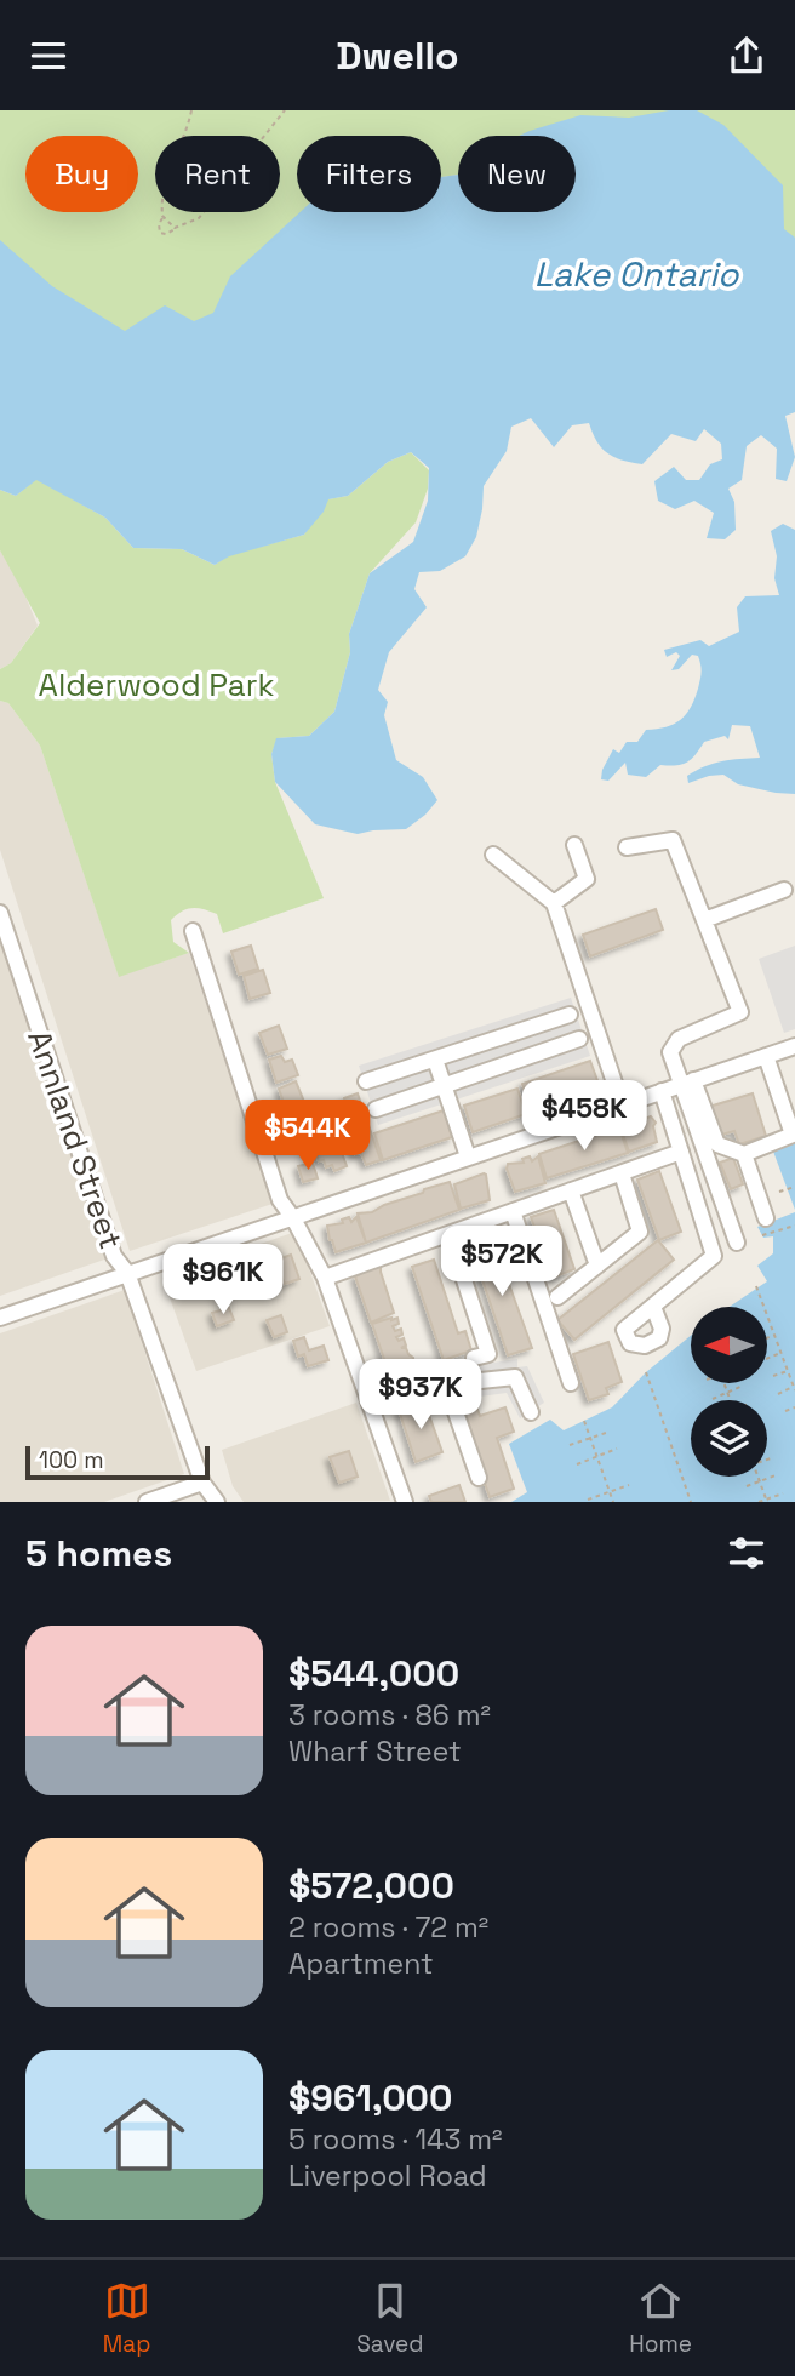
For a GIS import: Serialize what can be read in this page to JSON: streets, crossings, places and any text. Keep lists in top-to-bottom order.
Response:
{
  "streets": {
    "street": ["Annland Street"]
  },
  "water": ["Lake Ontario"],
  "parks": ["Alderwood Park"],
  "scale_bar": "100 m",
  "north": "left",
  "page": {
    "header": "Dwello",
    "chip": [
      "Buy",
      "Rent",
      "Filters",
      "New"
    ],
    "price": [
      "$458K",
      "$544K",
      "$572K",
      "$961K",
      "$937K"
    ],
    "scale": "100 m",
    "heading": "5 homes",
    "list": [
      {
        "name": "$544,000",
        "note": "3 rooms · 86 m² · Wharf Street"
      },
      {
        "name": "$572,000",
        "note": "2 rooms · 72 m² · Apartment"
      },
      {
        "name": "$961,000",
        "note": "5 rooms · 143 m² · Liverpool Road"
      }
    ],
    "tabs": ["Map", "Saved", "Home"]
  }
}
